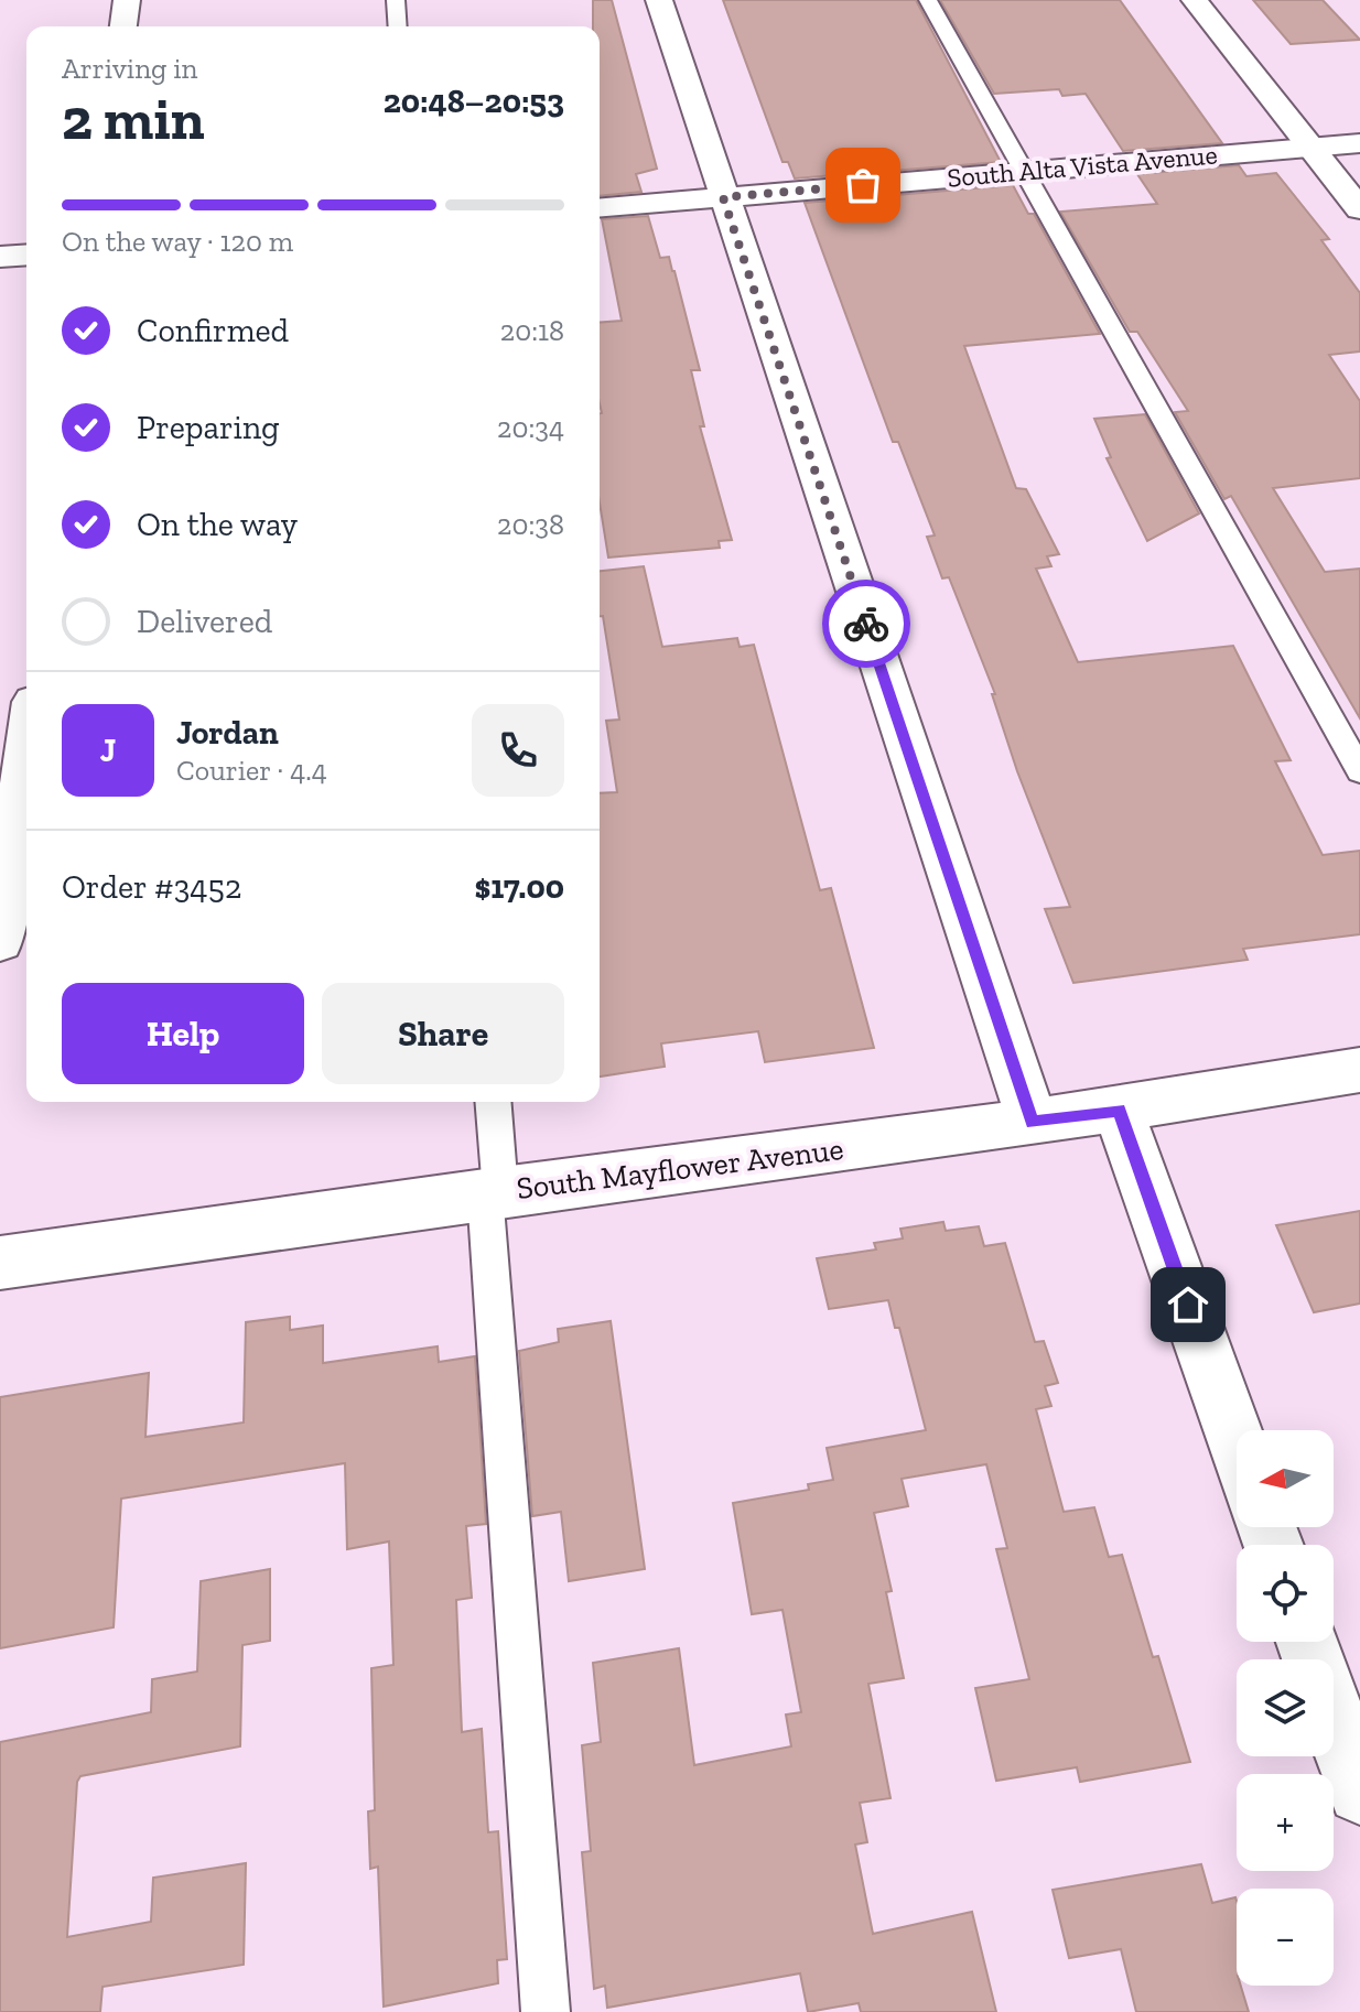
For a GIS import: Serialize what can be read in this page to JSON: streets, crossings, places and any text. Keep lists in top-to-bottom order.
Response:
{
  "streets": {
    "street": ["South Alta Vista Avenue", "South Mayflower Avenue"]
  },
  "north": "left",
  "page": {
    "heading": ["2 min", "Arriving in", "20:48–20:53"],
    "panel": [
      "Jordan",
      "Courier · 4.4",
      "Order #3452",
      "$17.00"
    ],
    "bar": "On the way · 120 m",
    "list": [
      ["Confirmed", "20:18"],
      ["Preparing", "20:34"],
      ["On the way", "20:38"],
      "Delivered"
    ],
    "round": "J",
    "buttons": ["Help", "Share"],
    "map_buttons": ["+", "−"]
  }
}
